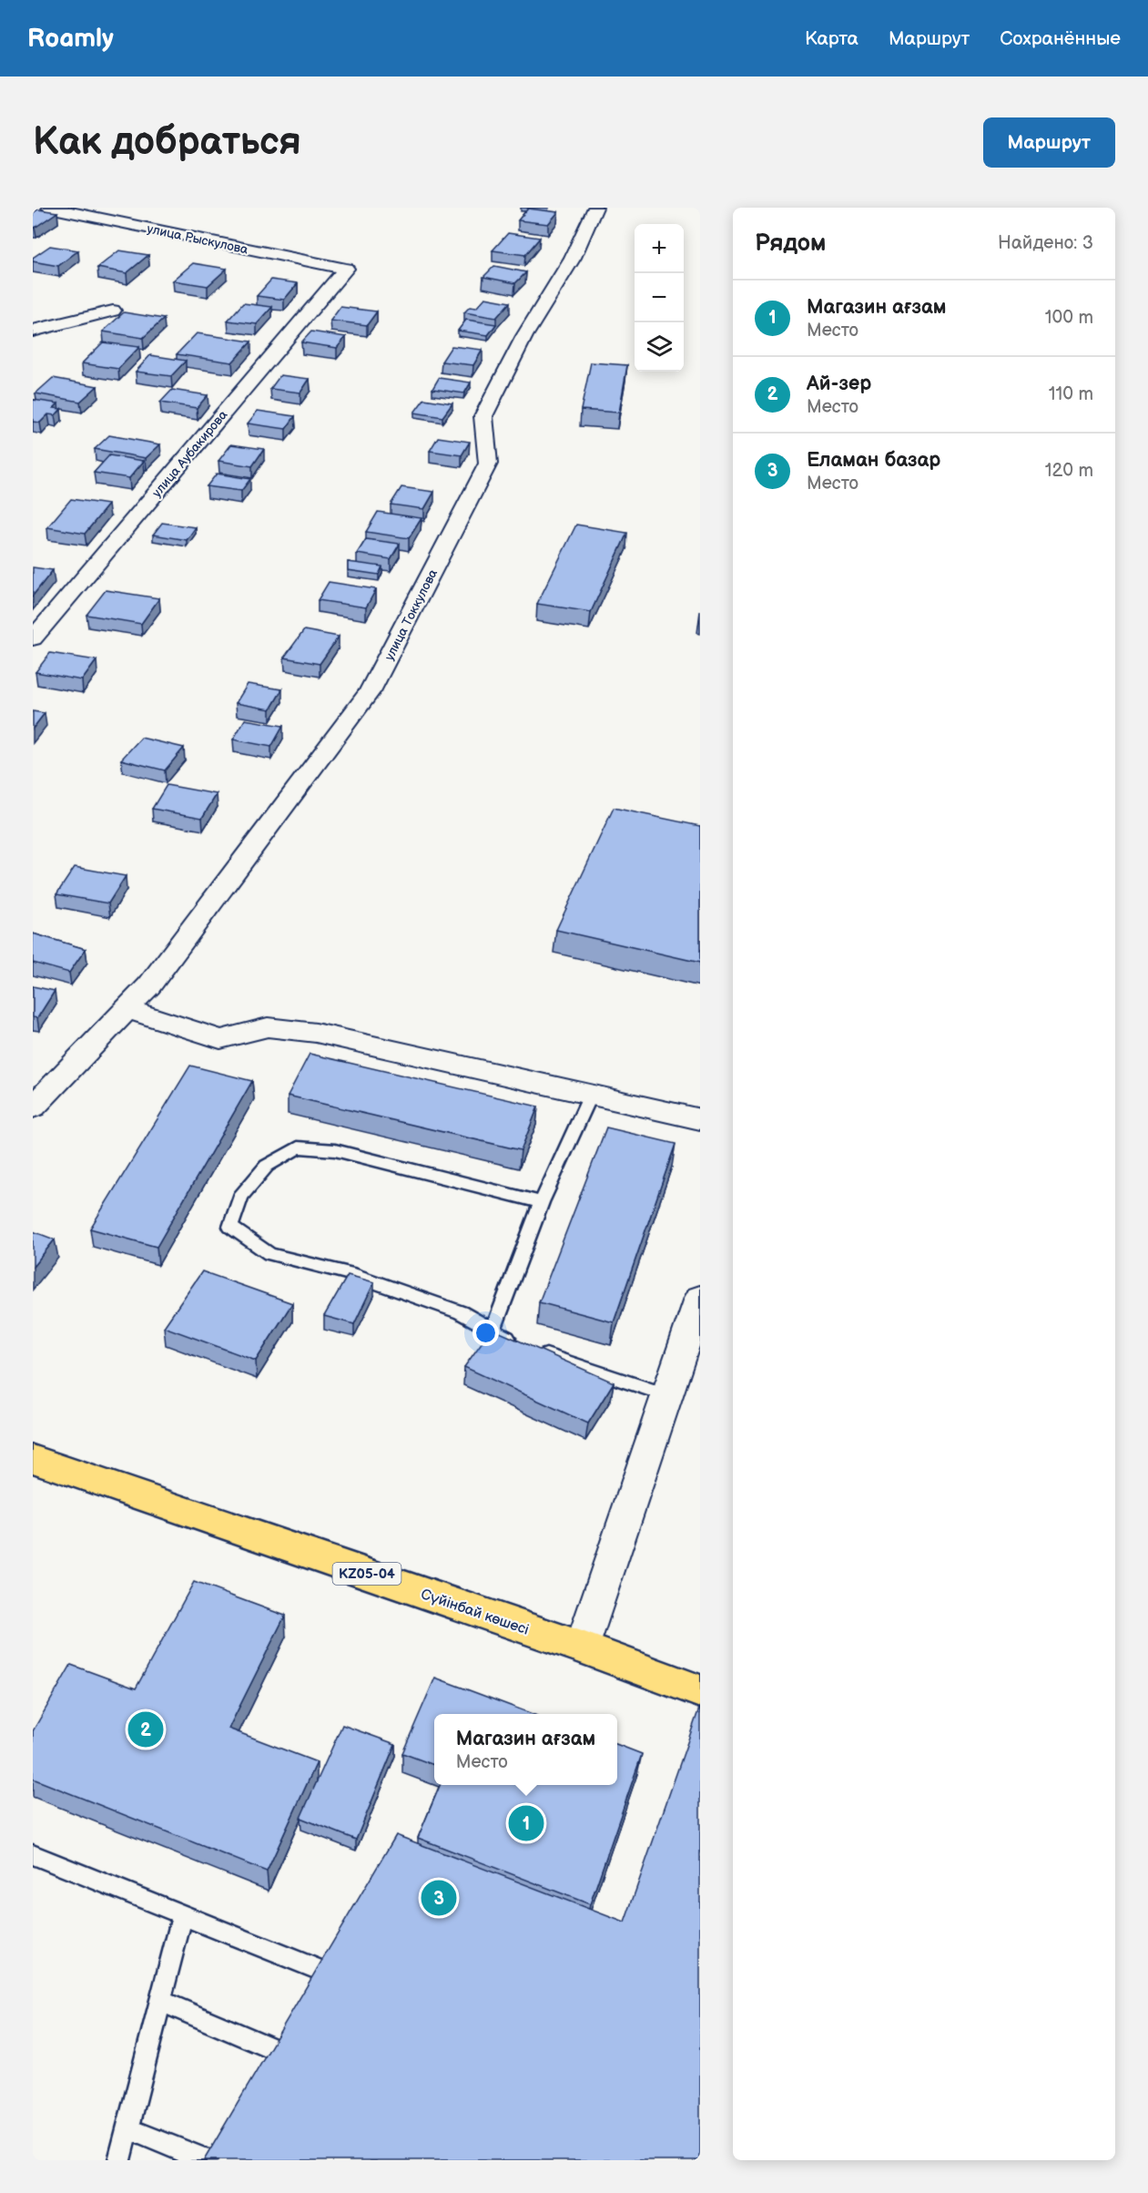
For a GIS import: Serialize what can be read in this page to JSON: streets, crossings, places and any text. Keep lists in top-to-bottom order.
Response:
{
  "streets": {
    "main road": ["KZ05-04", "Сүйінбай көшесі"],
    "street": ["улица Рыскулова", "улица Аубакирова", "улица Токкулова"]
  },
  "crossings": [
    ["улица Рыскулова", "улица Аубакирова"]
  ],
  "page": {
    "header": "Roamly",
    "nav": ["Карта", "Маршрут", "Сохранённые"],
    "buttons": "Маршрут",
    "title": "Как добраться",
    "heading": ["Рядом", "Найдено: 3"],
    "map_buttons": ["+", "−"],
    "list": [
      {
        "mark": "1",
        "name": "Магазин ағзам",
        "note": "Место",
        "value": "100 m"
      },
      {
        "mark": "2",
        "name": "Ай-зер",
        "note": "Место",
        "value": "110 m"
      },
      {
        "mark": "3",
        "name": "Еламан базар",
        "note": "Место",
        "value": "120 m"
      }
    ],
    "pins": ["2", "1", "3"],
    "popup": ["Магазин ағзам", "Место"]
  }
}
